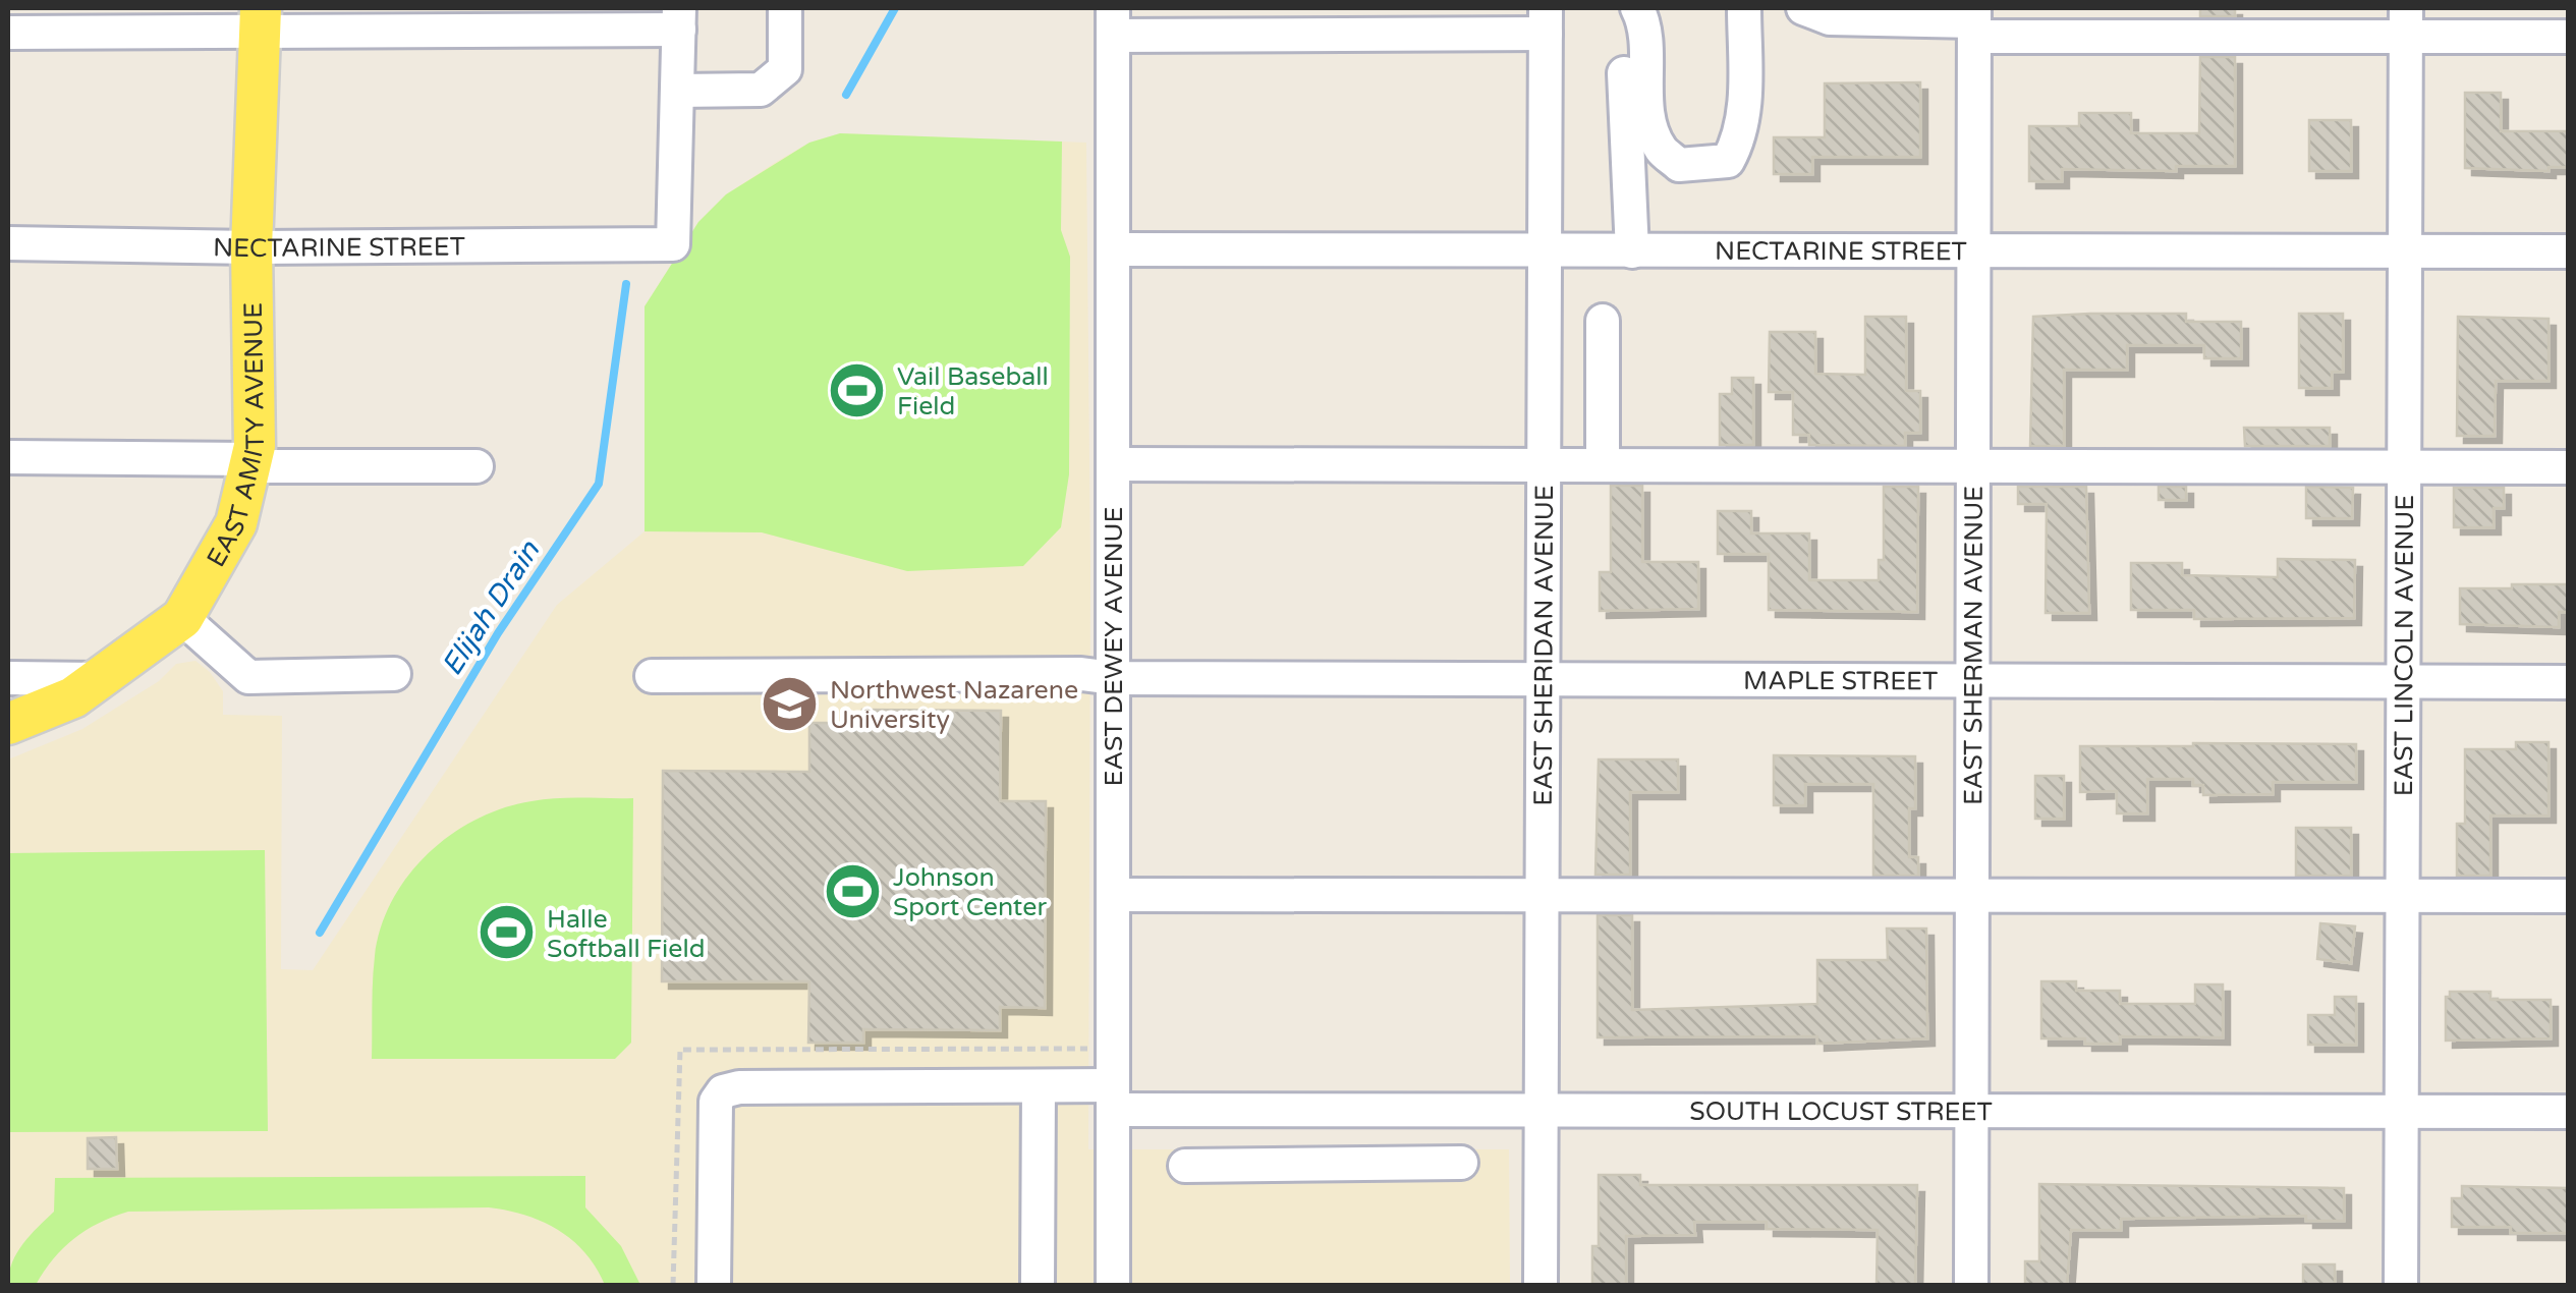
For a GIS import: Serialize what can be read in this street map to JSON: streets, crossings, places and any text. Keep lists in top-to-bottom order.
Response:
{
  "streets": {
    "main road": ["EAST AMITY AVENUE"],
    "street": [
      "NECTARINE STREET",
      "EAST DEWEY AVENUE",
      "EAST SHERIDAN AVENUE",
      "EAST SHERMAN AVENUE",
      "EAST LINCOLN AVENUE",
      "MAPLE STREET",
      "SOUTH LOCUST STREET"
    ]
  },
  "crossings": [
    ["NECTARINE STREET", "EAST AMITY AVENUE"],
    ["NECTARINE STREET", "EAST DEWEY AVENUE"],
    ["NECTARINE STREET", "EAST SHERIDAN AVENUE"],
    ["NECTARINE STREET", "EAST SHERMAN AVENUE"],
    ["NECTARINE STREET", "EAST LINCOLN AVENUE"],
    ["EAST DEWEY AVENUE", "MAPLE STREET"],
    ["EAST DEWEY AVENUE", "SOUTH LOCUST STREET"],
    ["EAST SHERIDAN AVENUE", "MAPLE STREET"],
    ["EAST SHERIDAN AVENUE", "SOUTH LOCUST STREET"],
    ["EAST SHERMAN AVENUE", "MAPLE STREET"],
    ["EAST SHERMAN AVENUE", "SOUTH LOCUST STREET"],
    ["EAST LINCOLN AVENUE", "MAPLE STREET"],
    ["EAST LINCOLN AVENUE", "SOUTH LOCUST STREET"]
  ],
  "water": ["Elijah Drain"],
  "places": {
    "sports": ["Vail Baseball Field", "Johnson Sport Center", "Halle Softball Field"],
    "school or university": ["Northwest Nazarene University"]
  }
}
